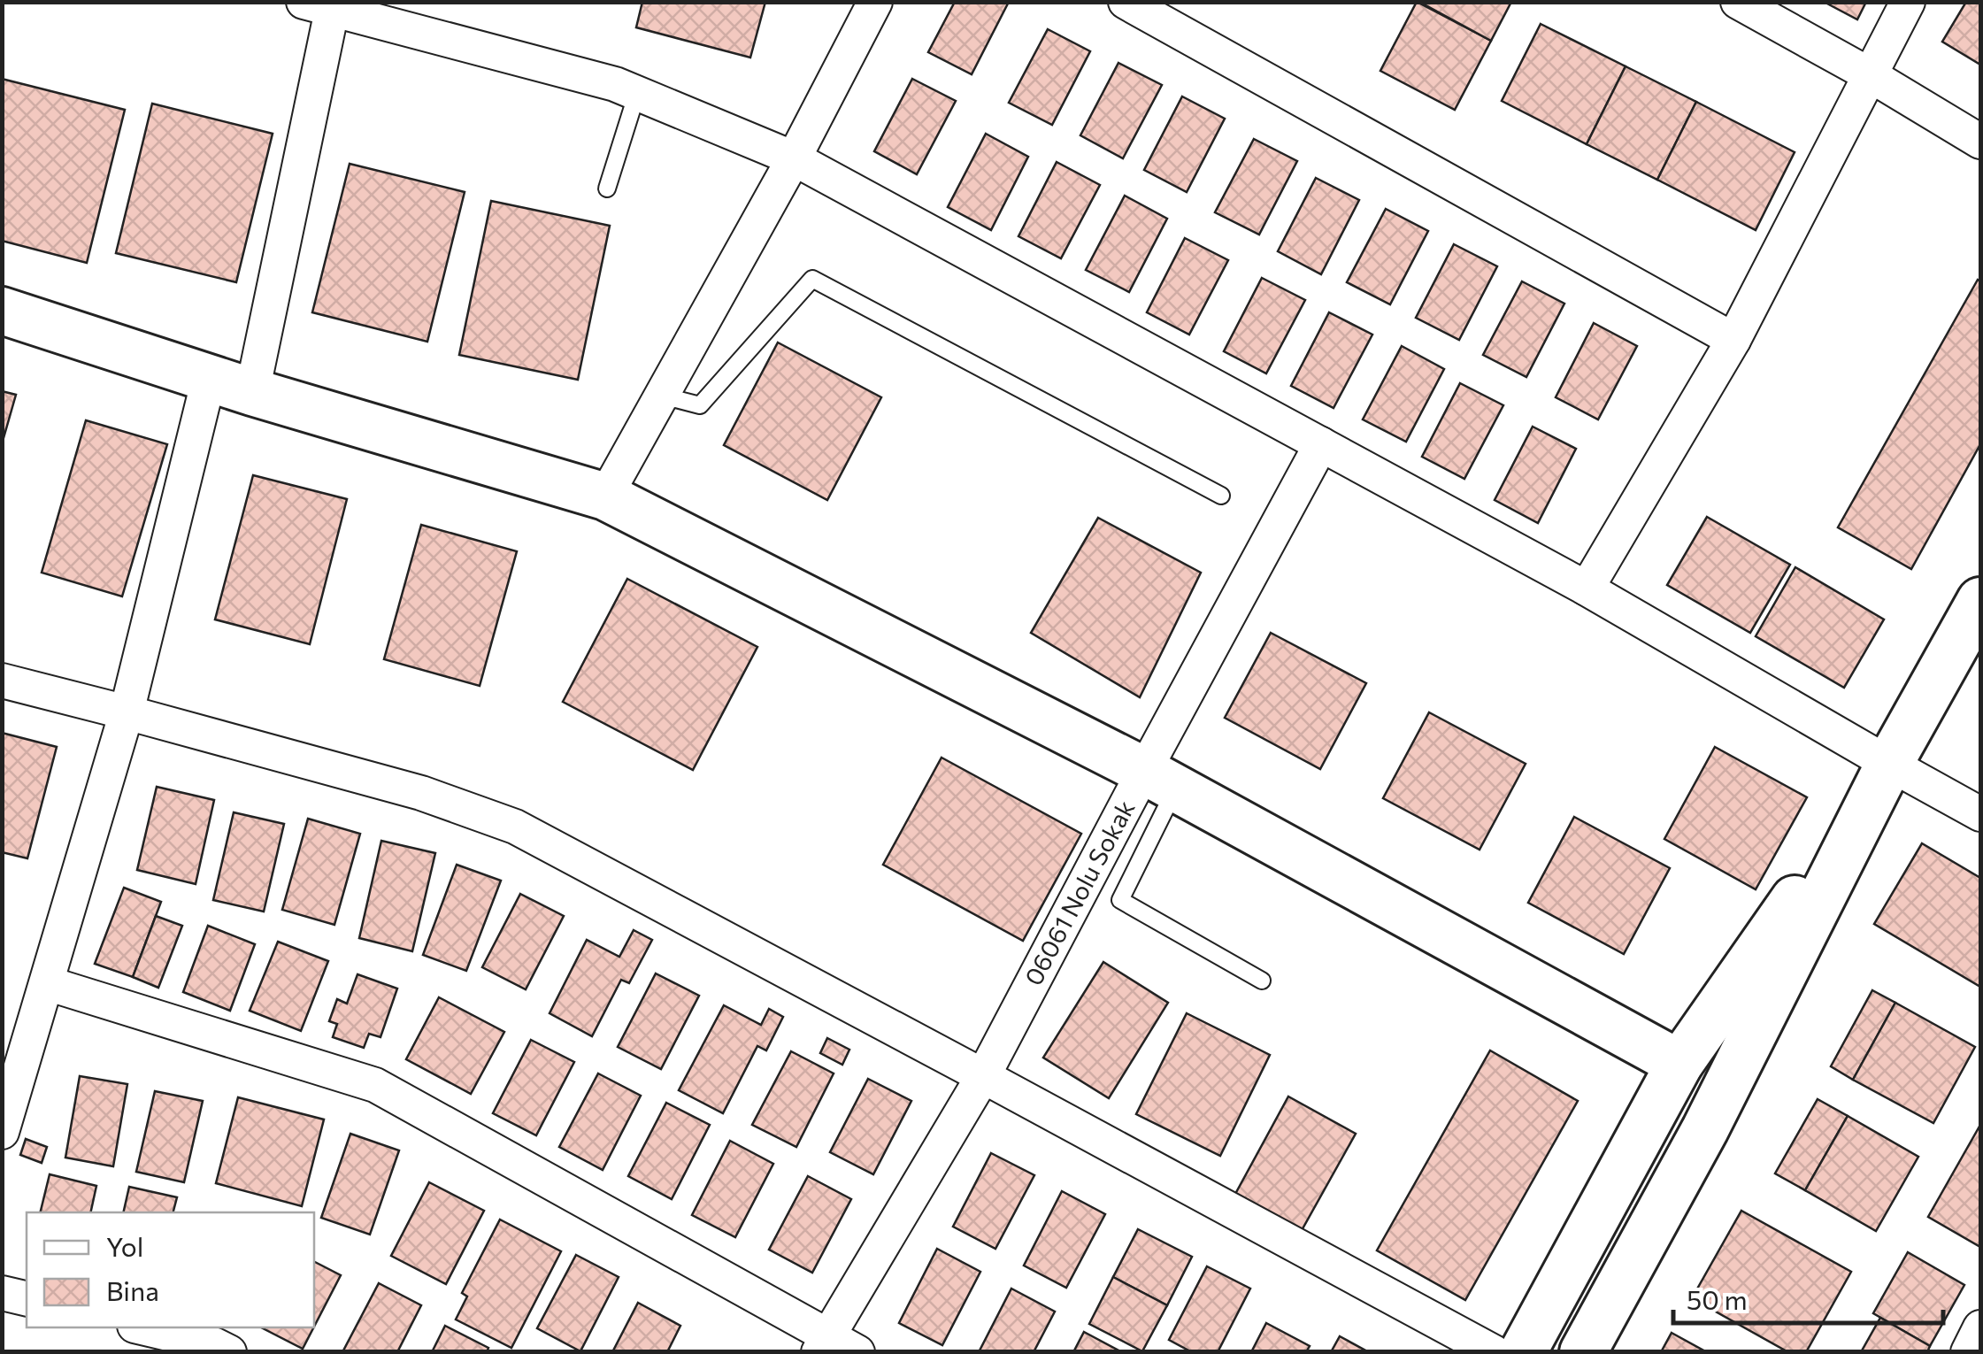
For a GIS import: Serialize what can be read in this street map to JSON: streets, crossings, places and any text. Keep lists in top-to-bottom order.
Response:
{
  "streets": {
    "street": ["06061 Nolu Sokak"]
  },
  "legend": ["Yol", "Bina"],
  "scale_bar": "50 m"
}
